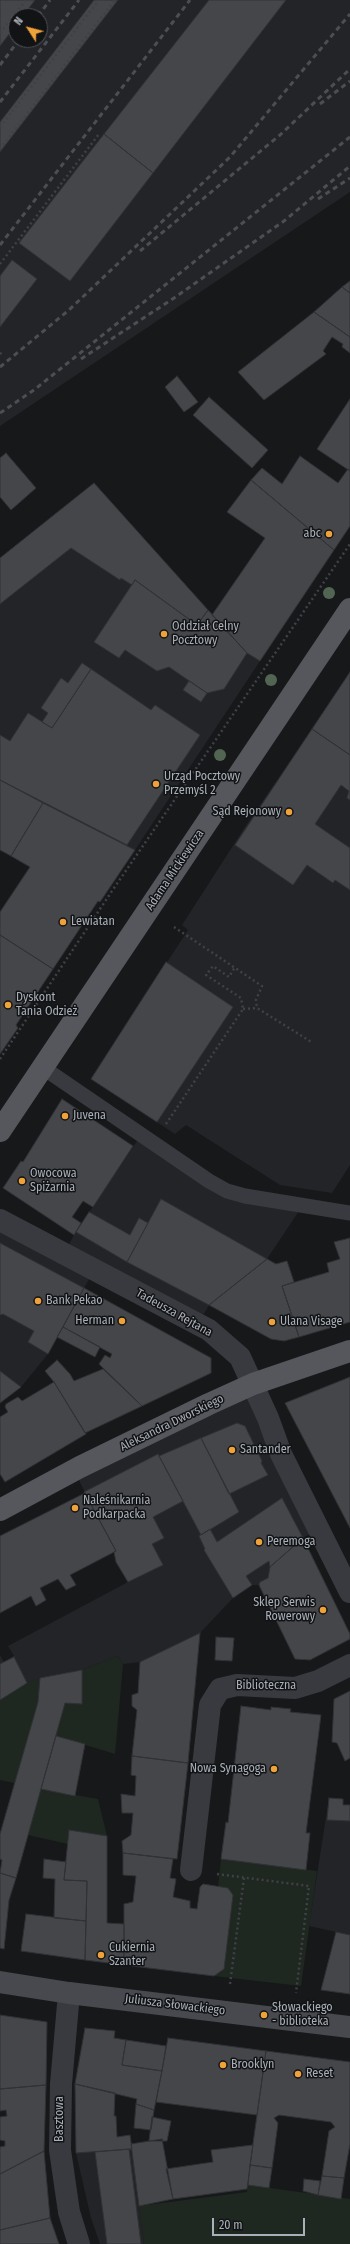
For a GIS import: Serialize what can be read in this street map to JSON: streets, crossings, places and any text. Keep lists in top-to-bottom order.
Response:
{
  "streets": {
    "main road": ["Adama Mickiewicza", "Aleksandra Dworskiego"],
    "street": [
      "Tadeusza Rejtana",
      "Biblioteczna",
      "Juliusza Słowackiego",
      "Basztowa"
    ]
  },
  "crossings": [
    ["Tadeusza Rejtana", "Aleksandra Dworskiego"],
    ["Juliusza Słowackiego", "Basztowa"]
  ],
  "places": [
    "abc",
    "Oddział Celny Pocztowy",
    "Urząd Pocztowy Przemyśl 2",
    "Sąd Rejonowy",
    "Lewiatan",
    "Dyskont Tania Odzież",
    "Juvena",
    "Owocowa Spiżarnia",
    "Bank Pekao",
    "Herman",
    "Ulana Visage",
    "Santander",
    "Naleśnikarnia Podkarpacka",
    "Peremoga",
    "Sklep Serwis Rowerowy",
    "Nowa Synagoga",
    "Cukiernia Szanter",
    "Słowackiego - biblioteka",
    "Brooklyn",
    "Reset"
  ],
  "scale_bar": "20 m",
  "north": "top left"
}
